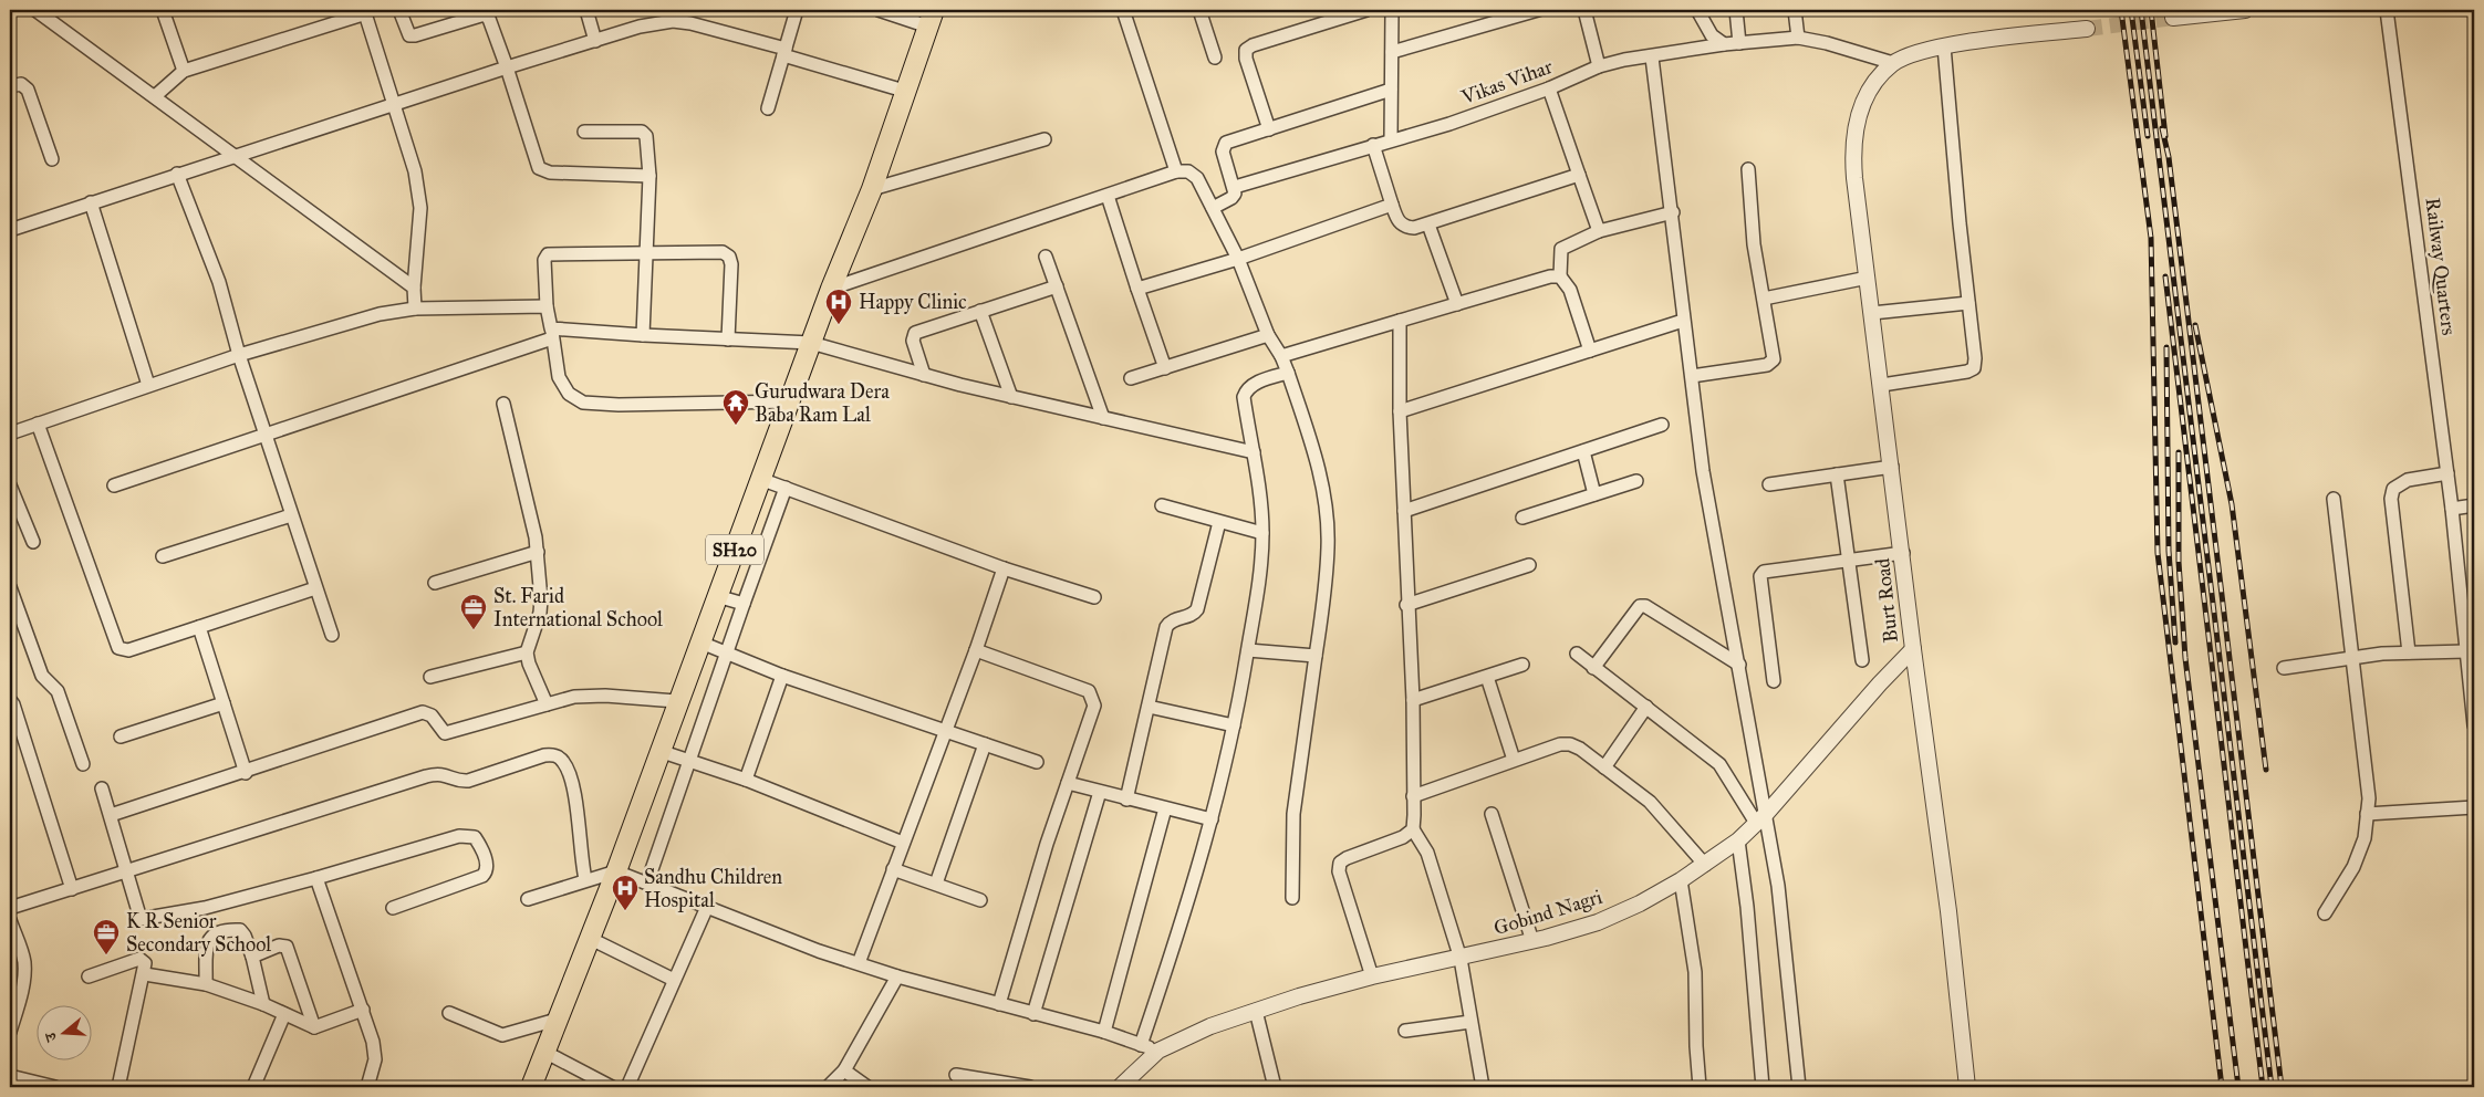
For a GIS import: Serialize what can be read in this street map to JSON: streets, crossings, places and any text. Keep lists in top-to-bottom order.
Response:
{
  "streets": {
    "main road": ["SH20"],
    "street": [
      "Vikas Vihar",
      "Railway Quarters",
      "Burt Road",
      "Gobind Nagri"
    ]
  },
  "crossings": [
    ["Vikas Vihar", "Burt Road"],
    ["Burt Road", "Gobind Nagri"]
  ],
  "places": {
    "hospital": ["Happy Clinic", "Sandhu Children Hospital"],
    "temple": ["Gurudwara Dera Baba Ram Lal"],
    "office": ["St. Farid International School", "K R Senior Secondary School"]
  },
  "north": "left"
}
